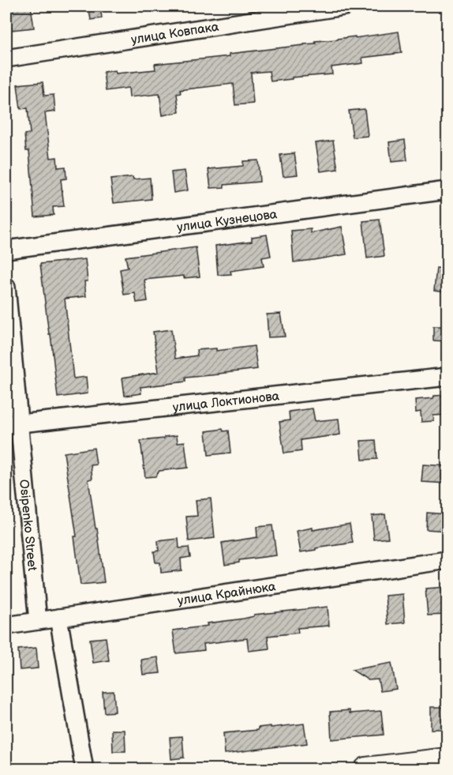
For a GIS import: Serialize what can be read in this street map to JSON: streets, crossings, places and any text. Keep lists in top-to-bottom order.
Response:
{
  "streets": {
    "street": [
      "улица Ковпака",
      "улица Кузнецова",
      "улица Локтионова",
      "Osipenko Street",
      "улица Крайнюка"
    ]
  },
  "crossings": [
    ["улица Локтионова", "Osipenko Street"],
    ["Osipenko Street", "улица Крайнюка"]
  ]
}
